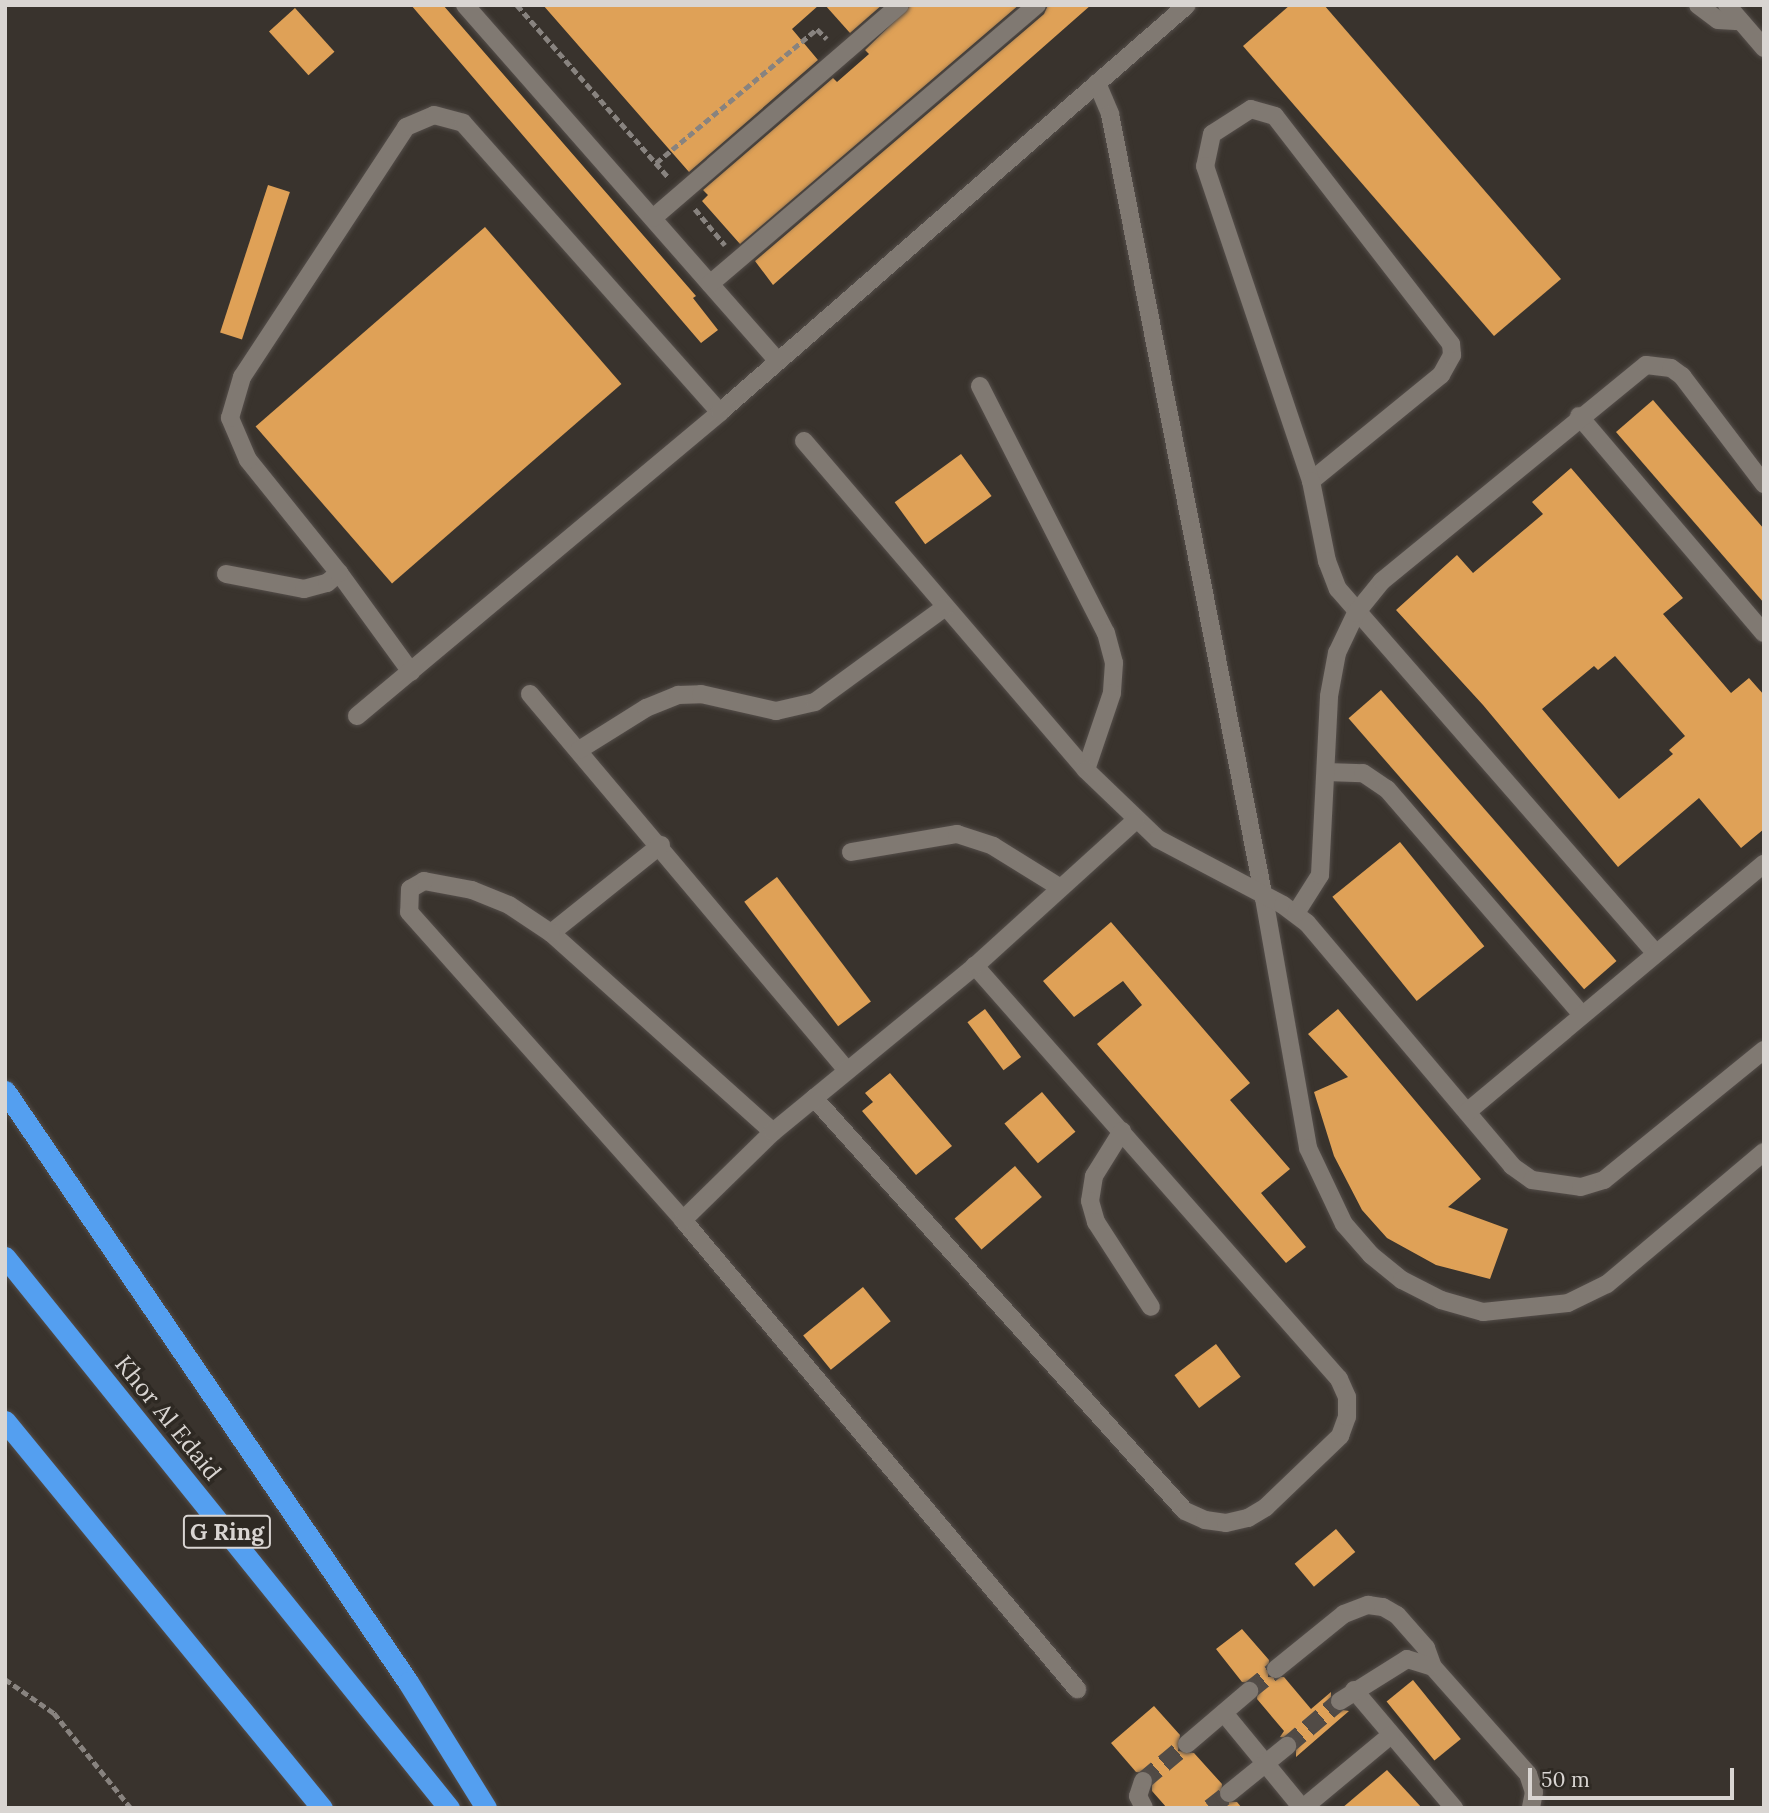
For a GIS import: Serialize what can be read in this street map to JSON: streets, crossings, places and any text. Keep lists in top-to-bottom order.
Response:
{
  "streets": {
    "highway": ["Khor Al Edaid", "G Ring"]
  },
  "scale_bar": "50 m"
}
